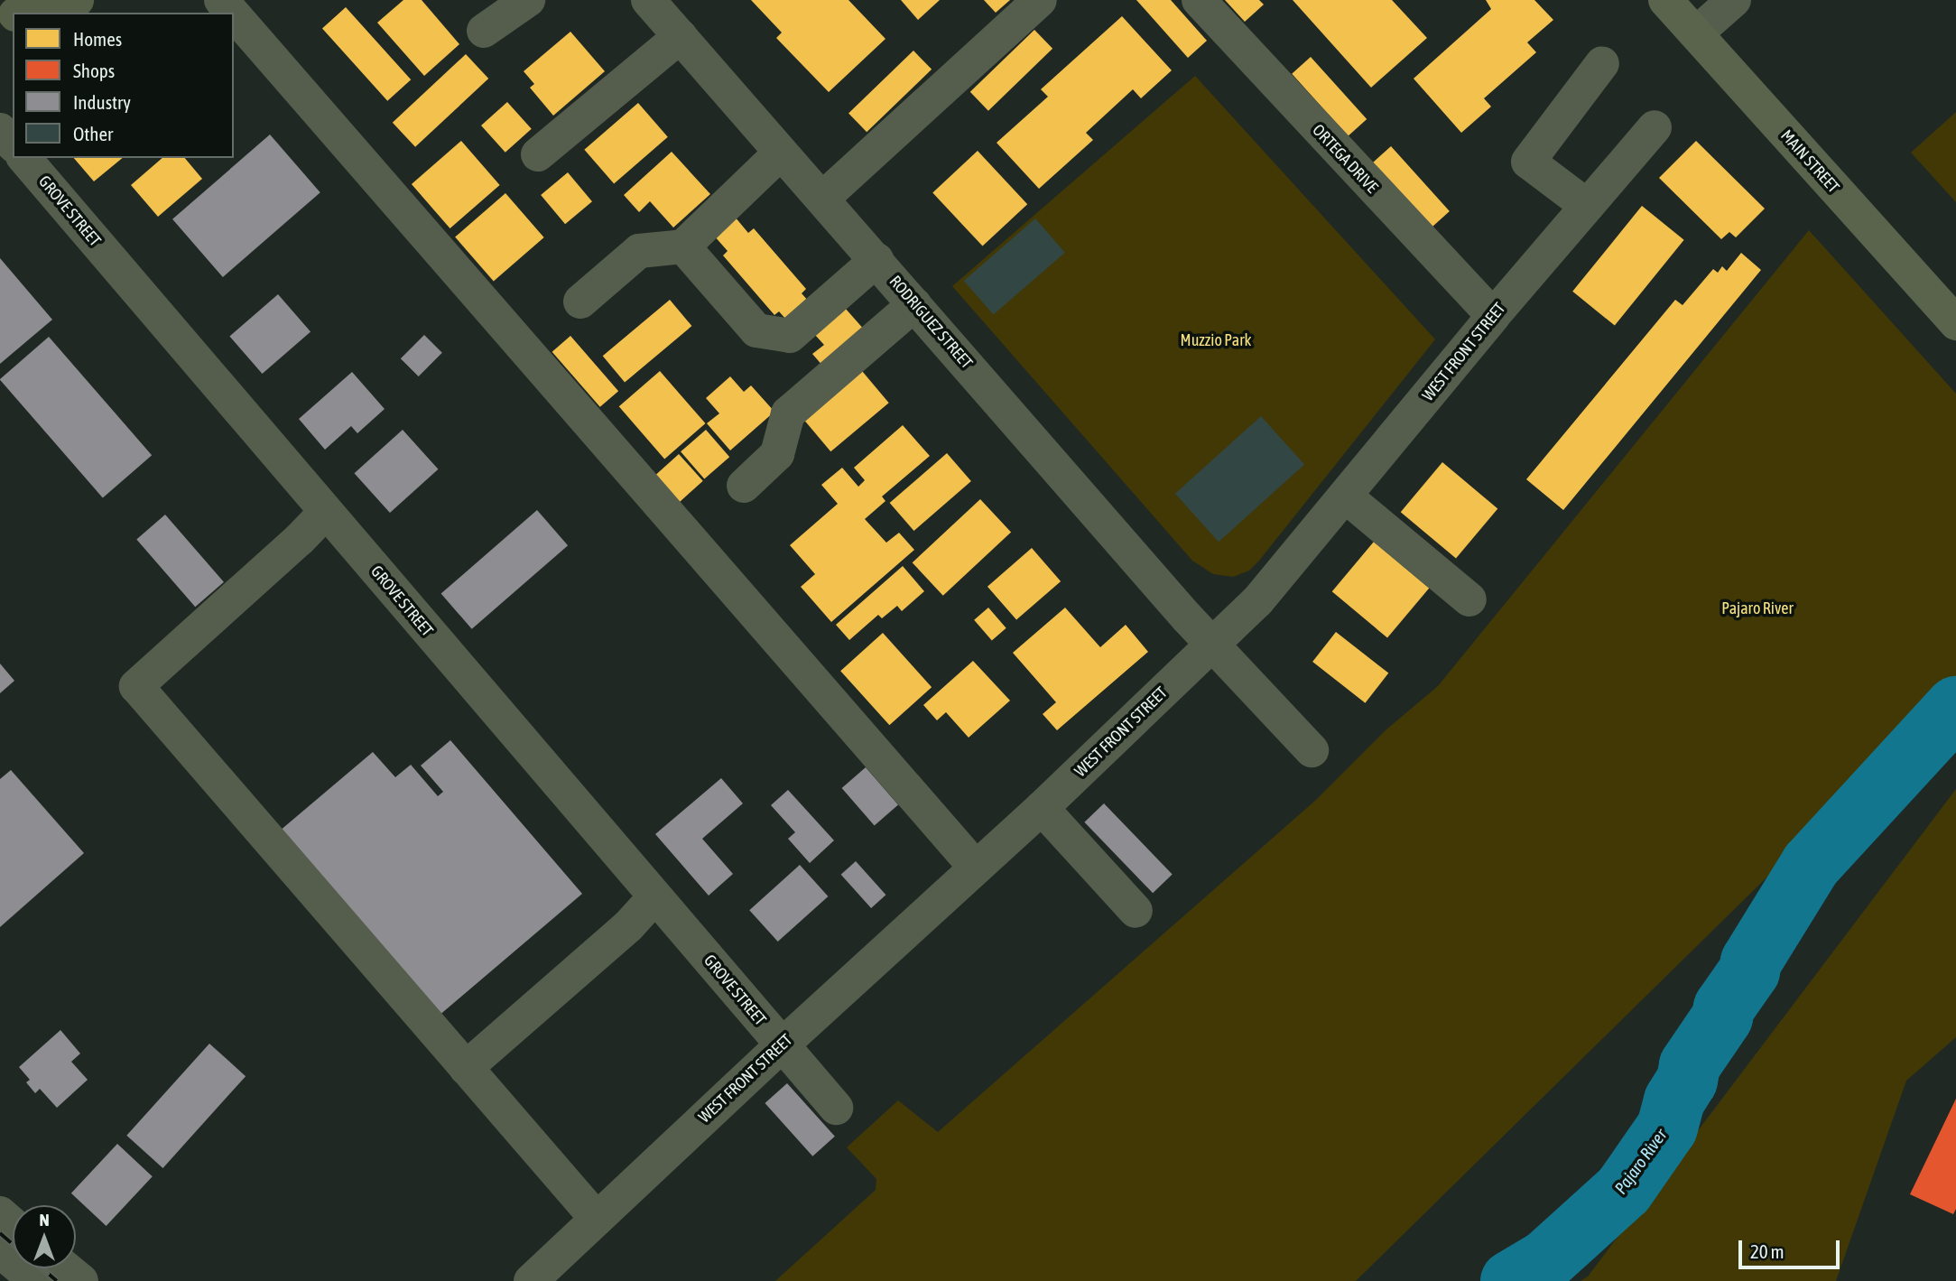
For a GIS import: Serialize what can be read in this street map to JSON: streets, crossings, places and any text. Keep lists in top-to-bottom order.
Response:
{
  "streets": {
    "main road": ["MAIN STREET"],
    "street": [
      "ORTEGA DRIVE",
      "GROVE STREET",
      "RODRIGUEZ STREET",
      "WEST FRONT STREET"
    ]
  },
  "crossings": [
    ["ORTEGA DRIVE", "WEST FRONT STREET"],
    ["GROVE STREET", "WEST FRONT STREET"],
    ["RODRIGUEZ STREET", "WEST FRONT STREET"]
  ],
  "water": ["Pajaro River"],
  "parks": ["Muzzio Park", "Pajaro River"],
  "legend": [
    "Homes",
    "Shops",
    "Industry",
    "Other"
  ],
  "scale_bar": "20 m",
  "north": "top"
}
